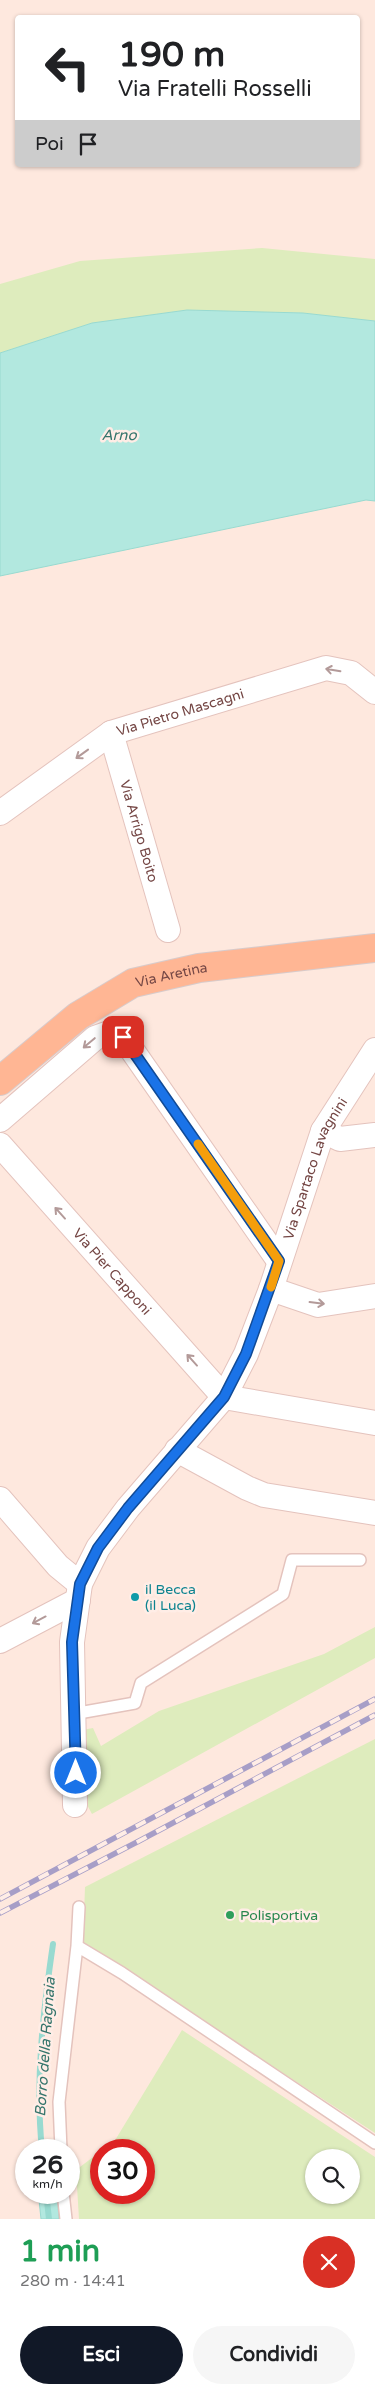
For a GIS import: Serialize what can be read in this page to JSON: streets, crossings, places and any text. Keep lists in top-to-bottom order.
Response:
{
  "streets": {
    "main road": ["Via Aretina"],
    "street": [
      "Via Pietro Mascagni",
      "Via Arrigo Boito",
      "Via Spartaco Lavagnini",
      "Via Pier Capponi"
    ]
  },
  "crossings": [
    ["Via Pietro Mascagni", "Via Arrigo Boito"],
    ["Via Spartaco Lavagnini", "Via Pier Capponi"]
  ],
  "one_way": ["Via Pietro Mascagni", "Via Pier Capponi"],
  "water": ["Arno", "Borro della Ragnaia"],
  "places": ["il Becca (il Luca)", "Polisportiva"],
  "page": {
    "turn": ["190 m", "Via Fratelli Rosselli"],
    "then": "Poi",
    "speed": "26 km/h",
    "limit": "30",
    "heading": ["1 min", "280 m · 14:41"],
    "buttons": ["Esci", "Condividi"]
  }
}
